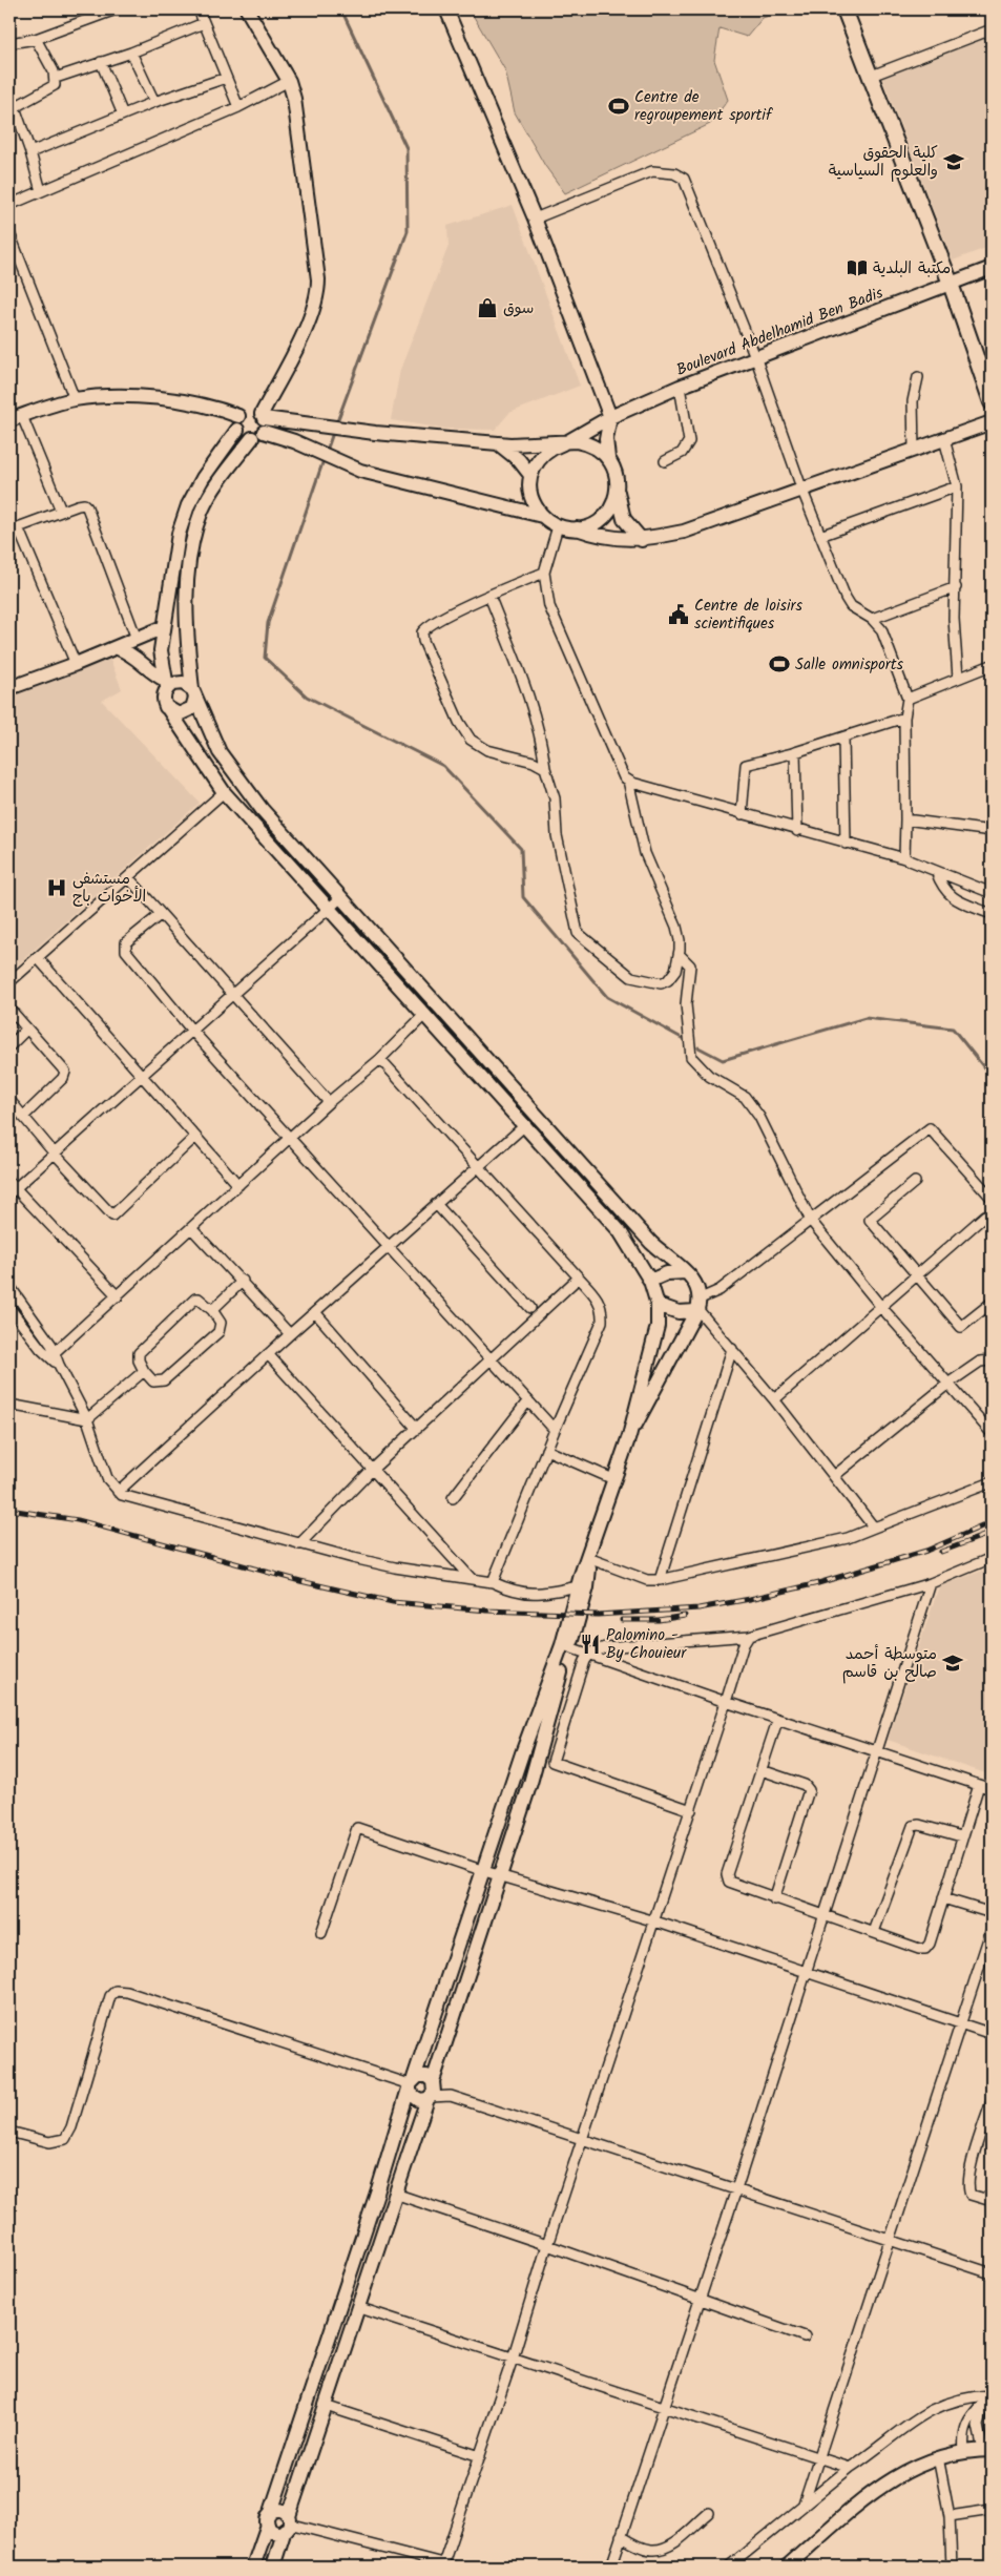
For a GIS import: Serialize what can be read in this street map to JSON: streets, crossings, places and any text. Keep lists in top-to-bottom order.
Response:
{
  "streets": {
    "main road": ["Boulevard Abdelhamid Ben Badis"]
  },
  "places": {
    "sports": ["Centre de regroupement sportif", "Salle omnisports"],
    "school or university": ["كلية الحقوق والعلوم السياسية", "متوسطة أحمد صالح بن قاسم"],
    "library": ["مكتبة البلدية"],
    "shop": ["سوق"],
    "public building": ["Centre de loisirs scientifiques"],
    "hospital": ["مستشفى الأخوات باج"],
    "restaurant": ["Palomino - By Chouieur"]
  }
}
